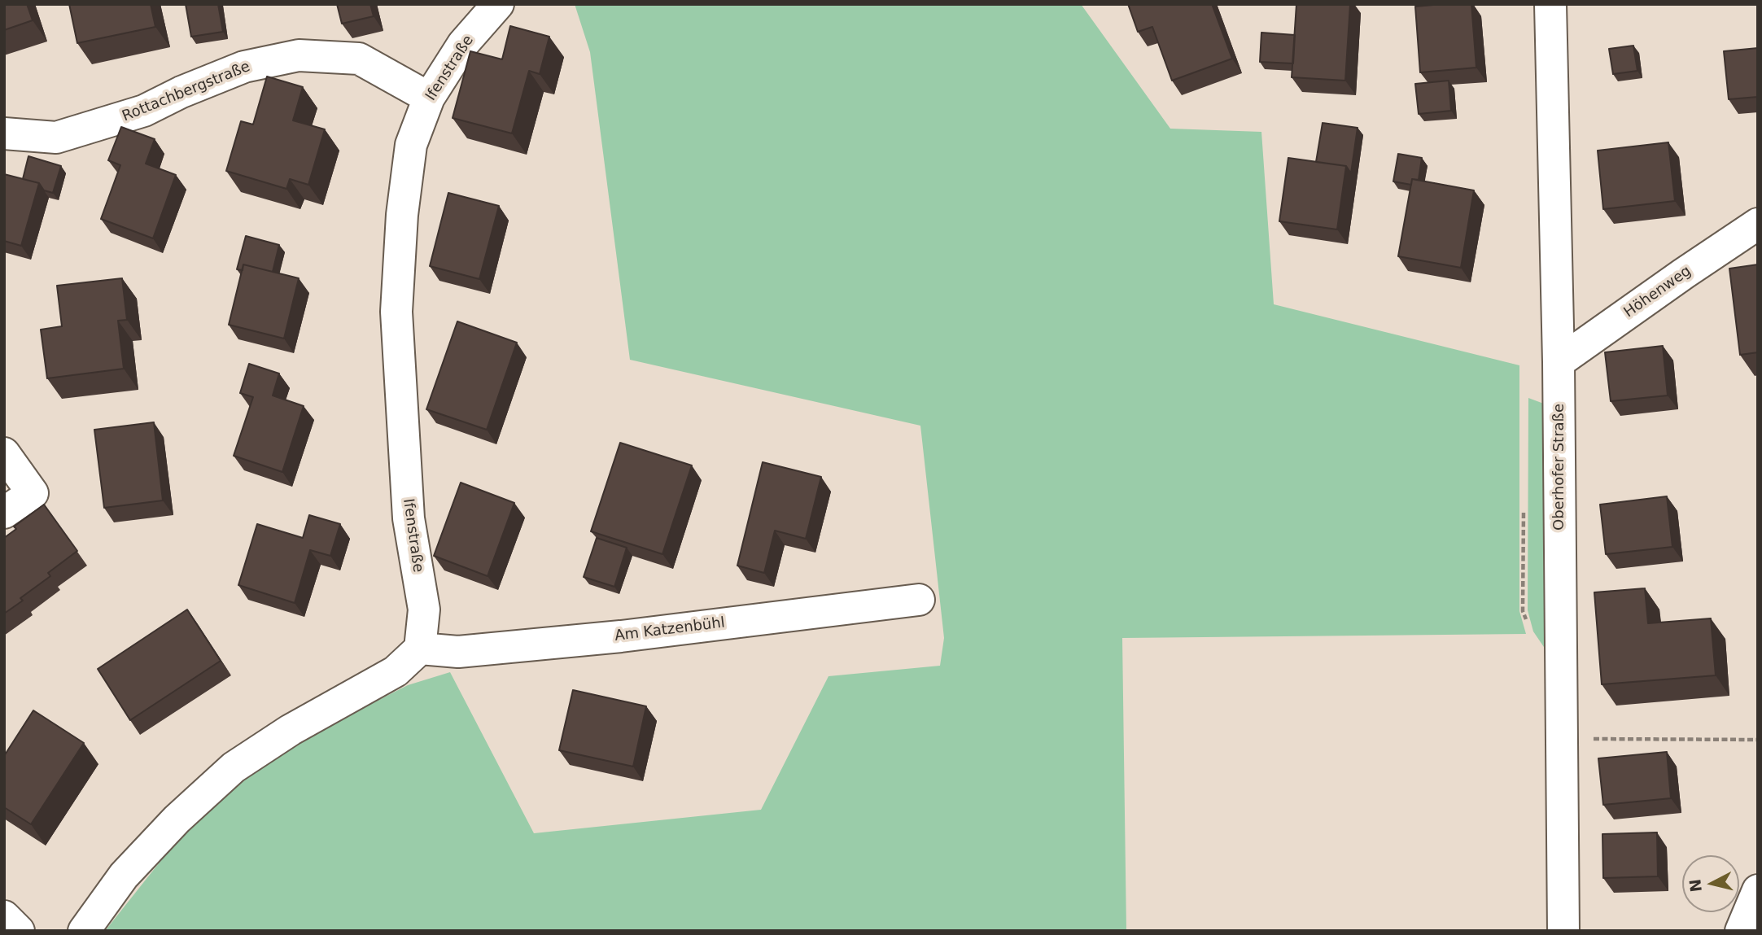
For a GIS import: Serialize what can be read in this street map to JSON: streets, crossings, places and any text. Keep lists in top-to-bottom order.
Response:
{
  "streets": {
    "street": [
      "Ifenstraße",
      "Rottachbergstraße",
      "Höhenweg",
      "Oberhofer Straße",
      "Am Katzenbühl"
    ]
  },
  "crossings": [
    ["Ifenstraße", "Rottachbergstraße"],
    ["Ifenstraße", "Am Katzenbühl"],
    ["Höhenweg", "Oberhofer Straße"]
  ],
  "north": "left"
}
